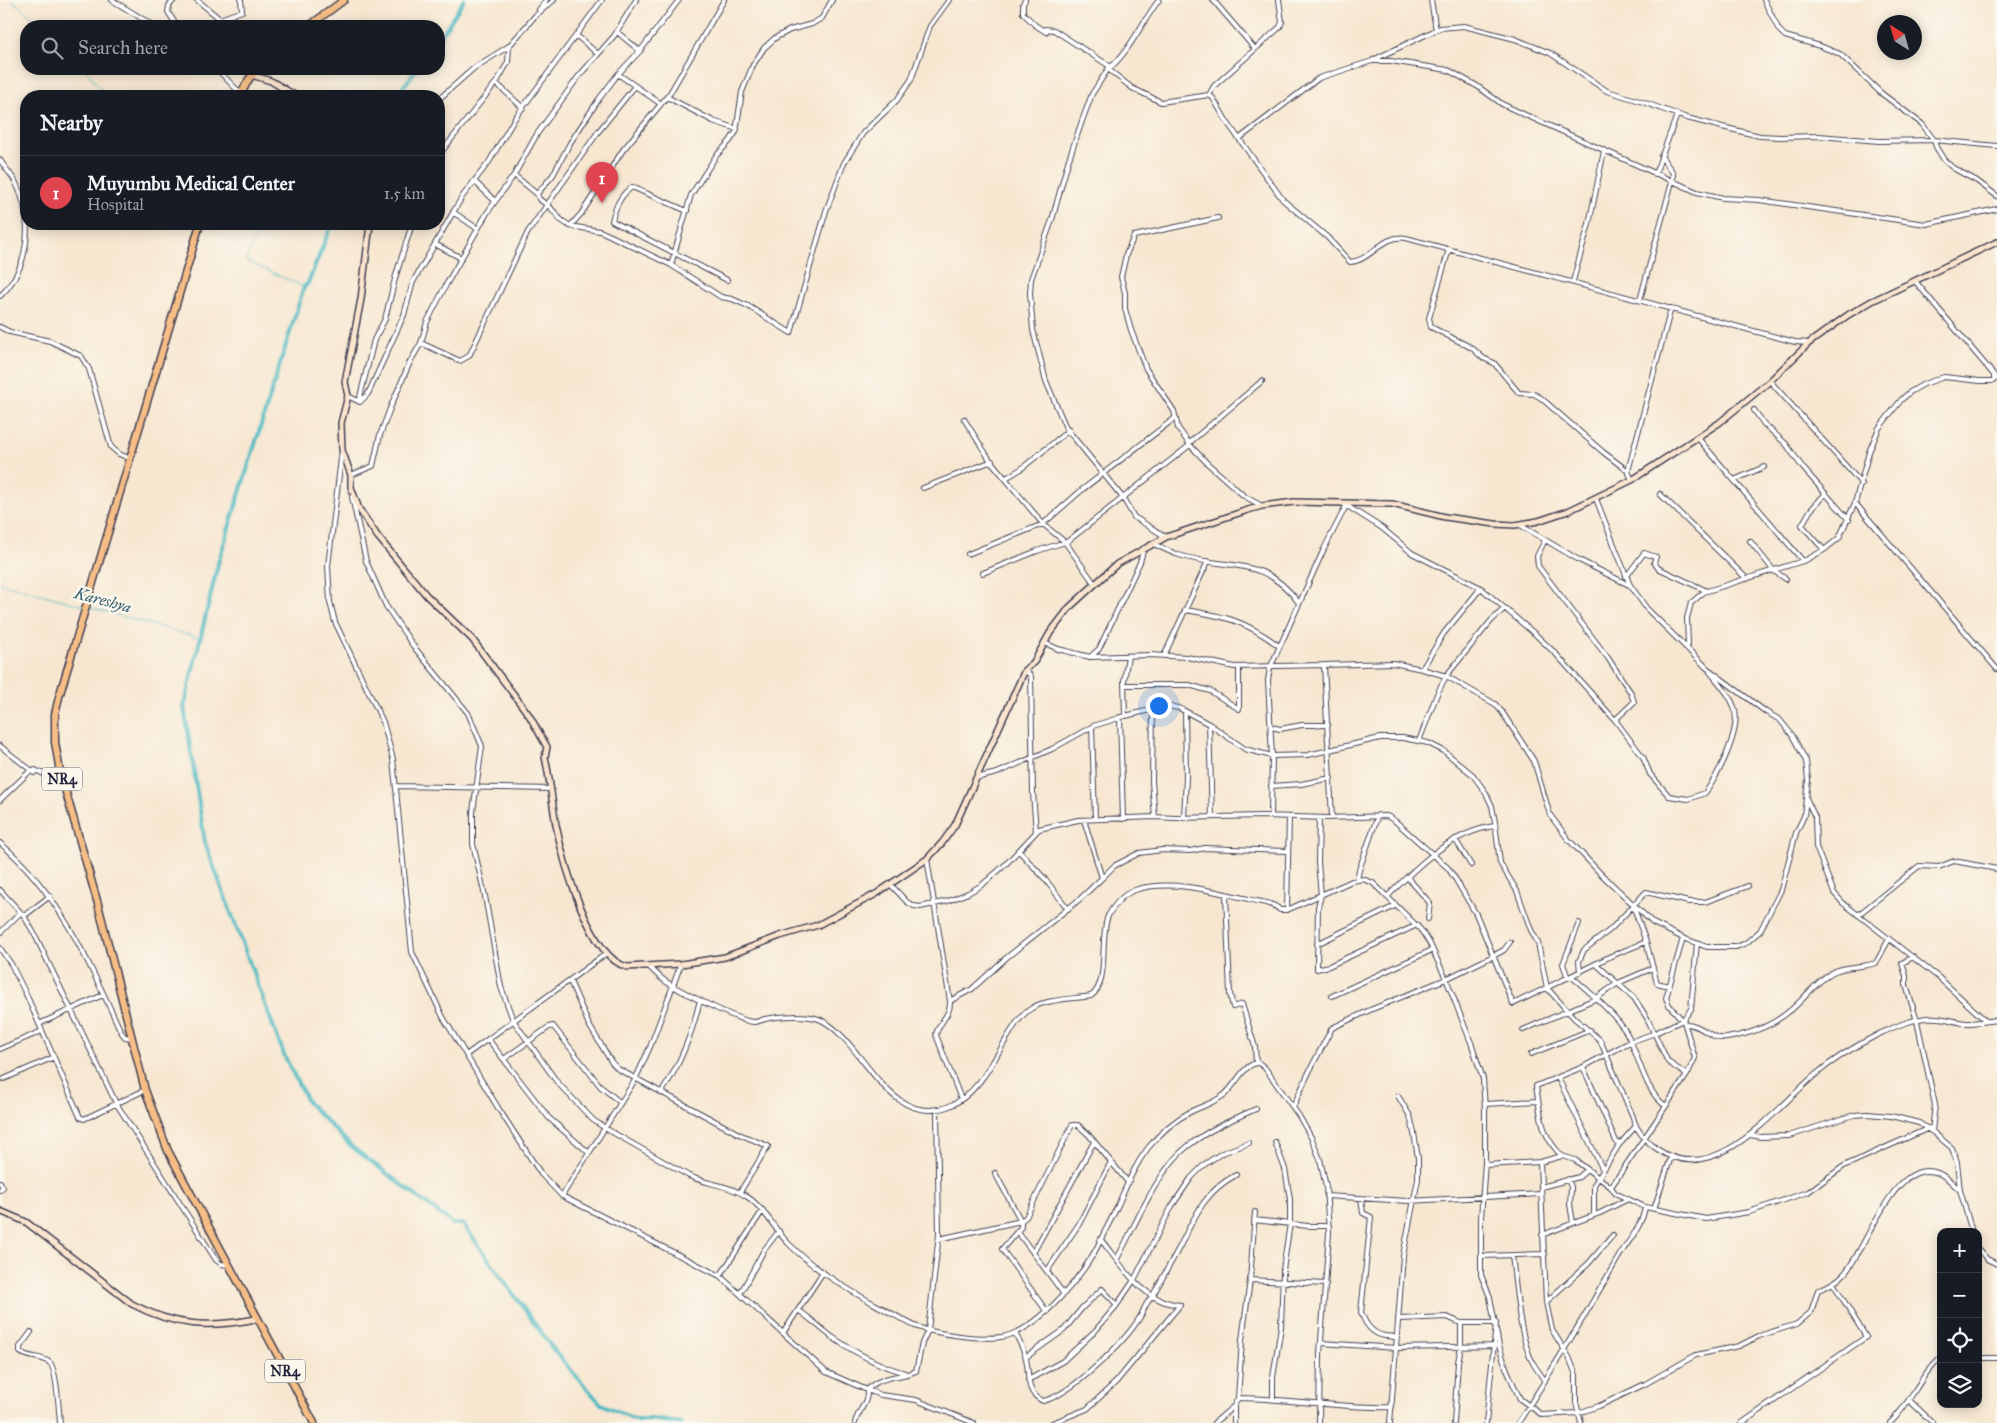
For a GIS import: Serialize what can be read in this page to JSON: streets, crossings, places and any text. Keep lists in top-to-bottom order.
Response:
{
  "streets": {
    "highway": ["NR4"]
  },
  "water": ["Kareshya"],
  "north": "top left",
  "page": {
    "search": "Search here",
    "heading": "Nearby",
    "list": [
      {
        "mark": "1",
        "name": "Muyumbu Medical Center",
        "note": "Hospital",
        "value": "1.5 km"
      }
    ],
    "pins": "1",
    "map_buttons": ["+", "−"]
  }
}
